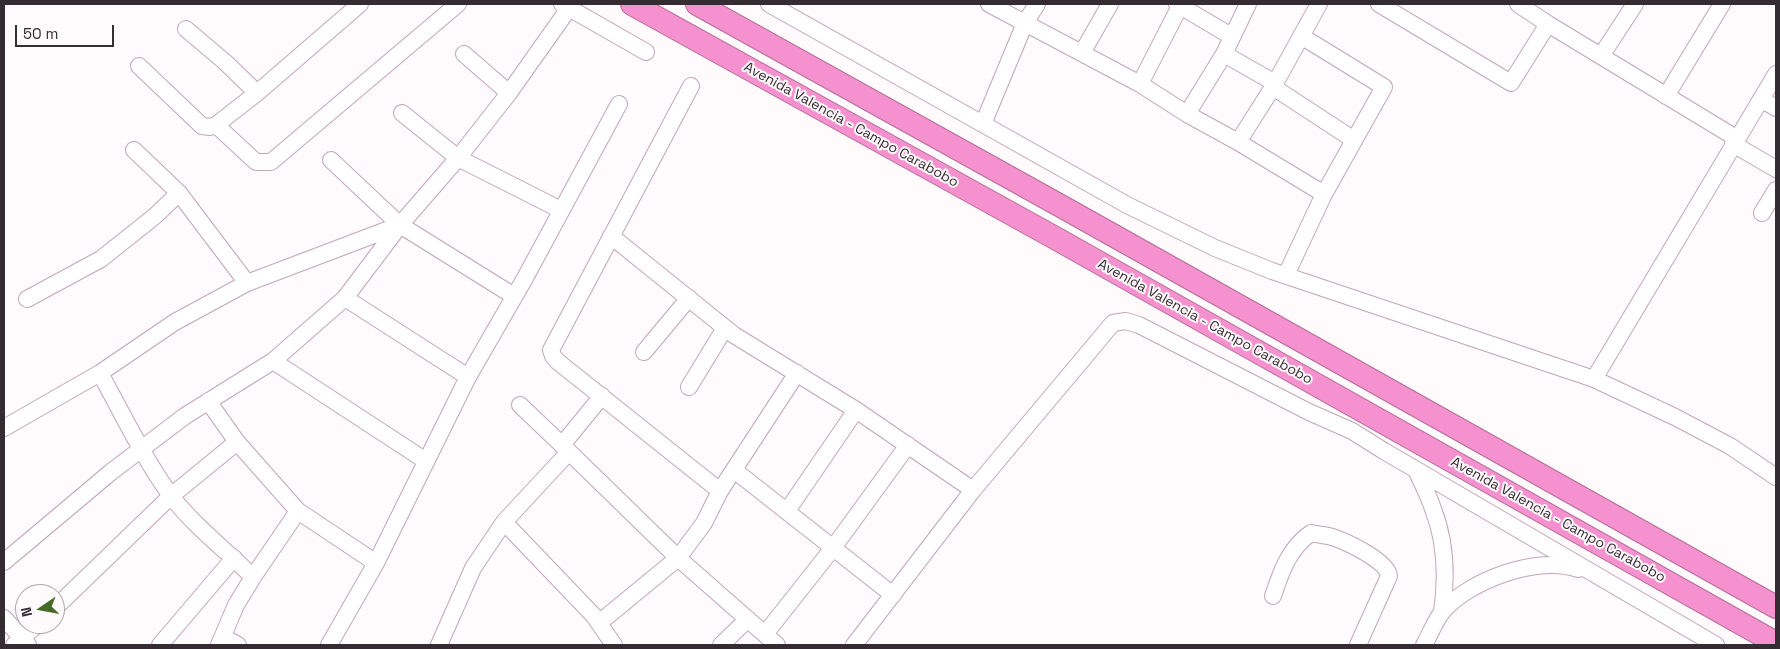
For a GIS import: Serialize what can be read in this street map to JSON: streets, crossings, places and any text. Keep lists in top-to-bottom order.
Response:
{
  "streets": {
    "highway": ["Avenida Valencia - Campo Carabobo"]
  },
  "scale_bar": "50 m",
  "north": "left"
}
